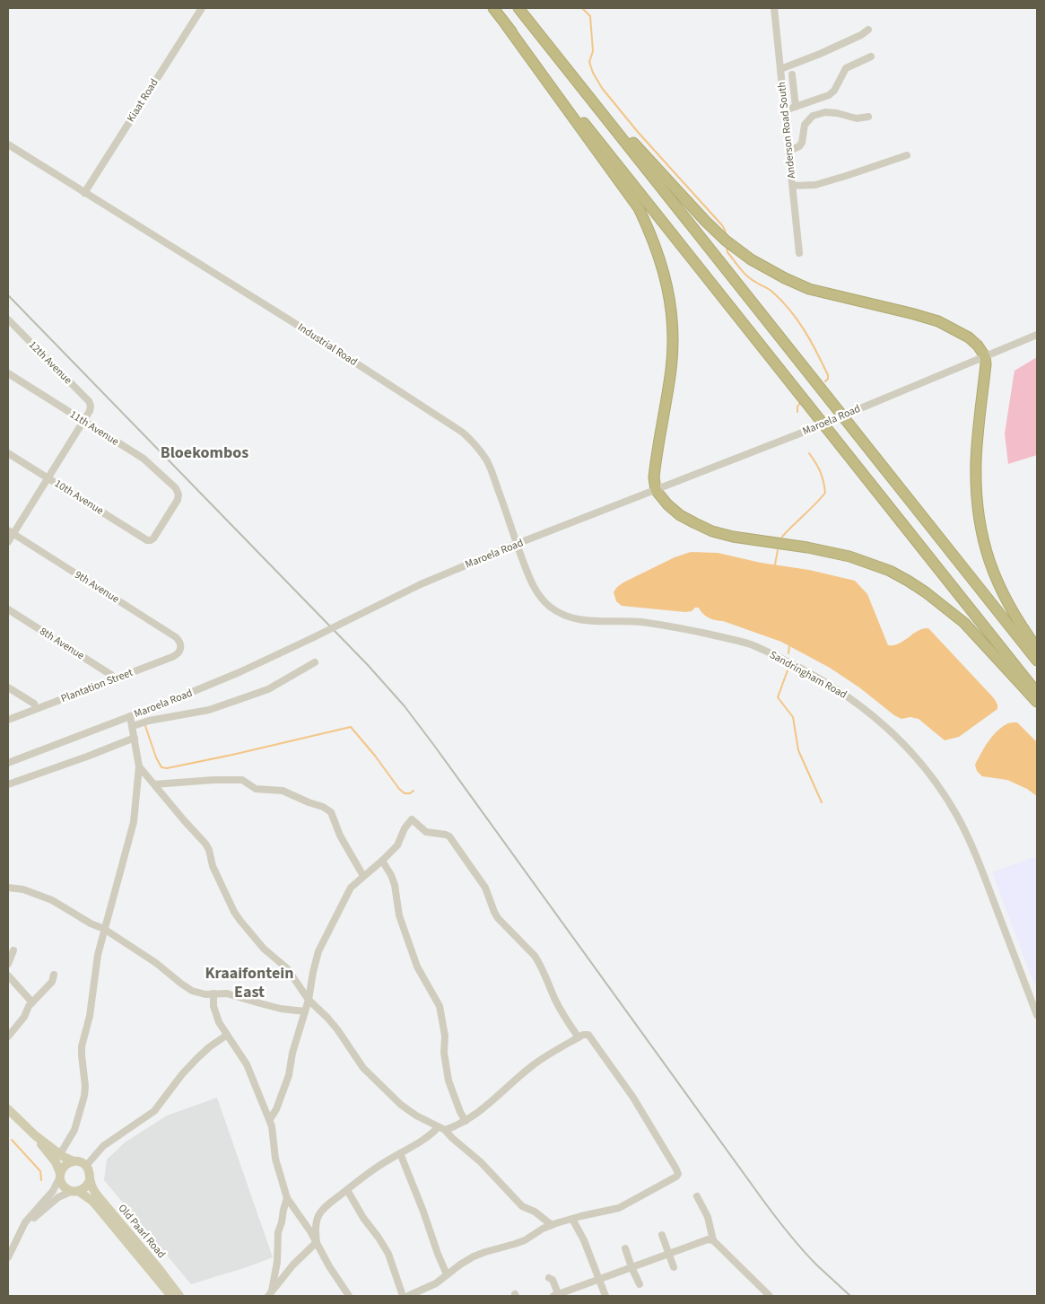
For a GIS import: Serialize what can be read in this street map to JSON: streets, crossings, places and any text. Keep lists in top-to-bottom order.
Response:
{
  "streets": {
    "main road": ["Old Paarl Road"],
    "street": [
      "Kiaat Road",
      "Anderson Road South",
      "Industrial Road",
      "12th Avenue",
      "Maroela Road",
      "11th Avenue",
      "10th Avenue",
      "9th Avenue",
      "8th Avenue",
      "Sandringham Road",
      "Plantation Street"
    ]
  },
  "crossings": [
    ["Kiaat Road", "Industrial Road"],
    ["Industrial Road", "Maroela Road"],
    ["Industrial Road", "Sandringham Road"],
    ["12th Avenue", "11th Avenue"],
    ["Maroela Road", "Sandringham Road"],
    ["11th Avenue", "10th Avenue"],
    ["9th Avenue", "Plantation Street"],
    ["8th Avenue", "Plantation Street"]
  ],
  "districts": ["Bloekombos", "Kraaifontein East"]
}
